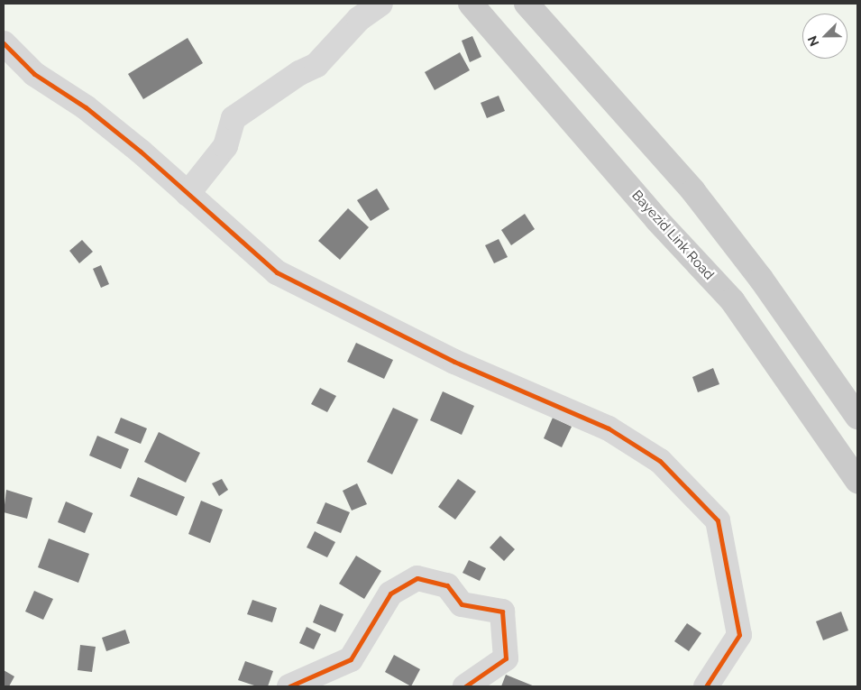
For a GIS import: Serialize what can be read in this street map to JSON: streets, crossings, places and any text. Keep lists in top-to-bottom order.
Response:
{
  "streets": {
    "main road": ["Bayezid Link Road"]
  },
  "north": "bottom left"
}
